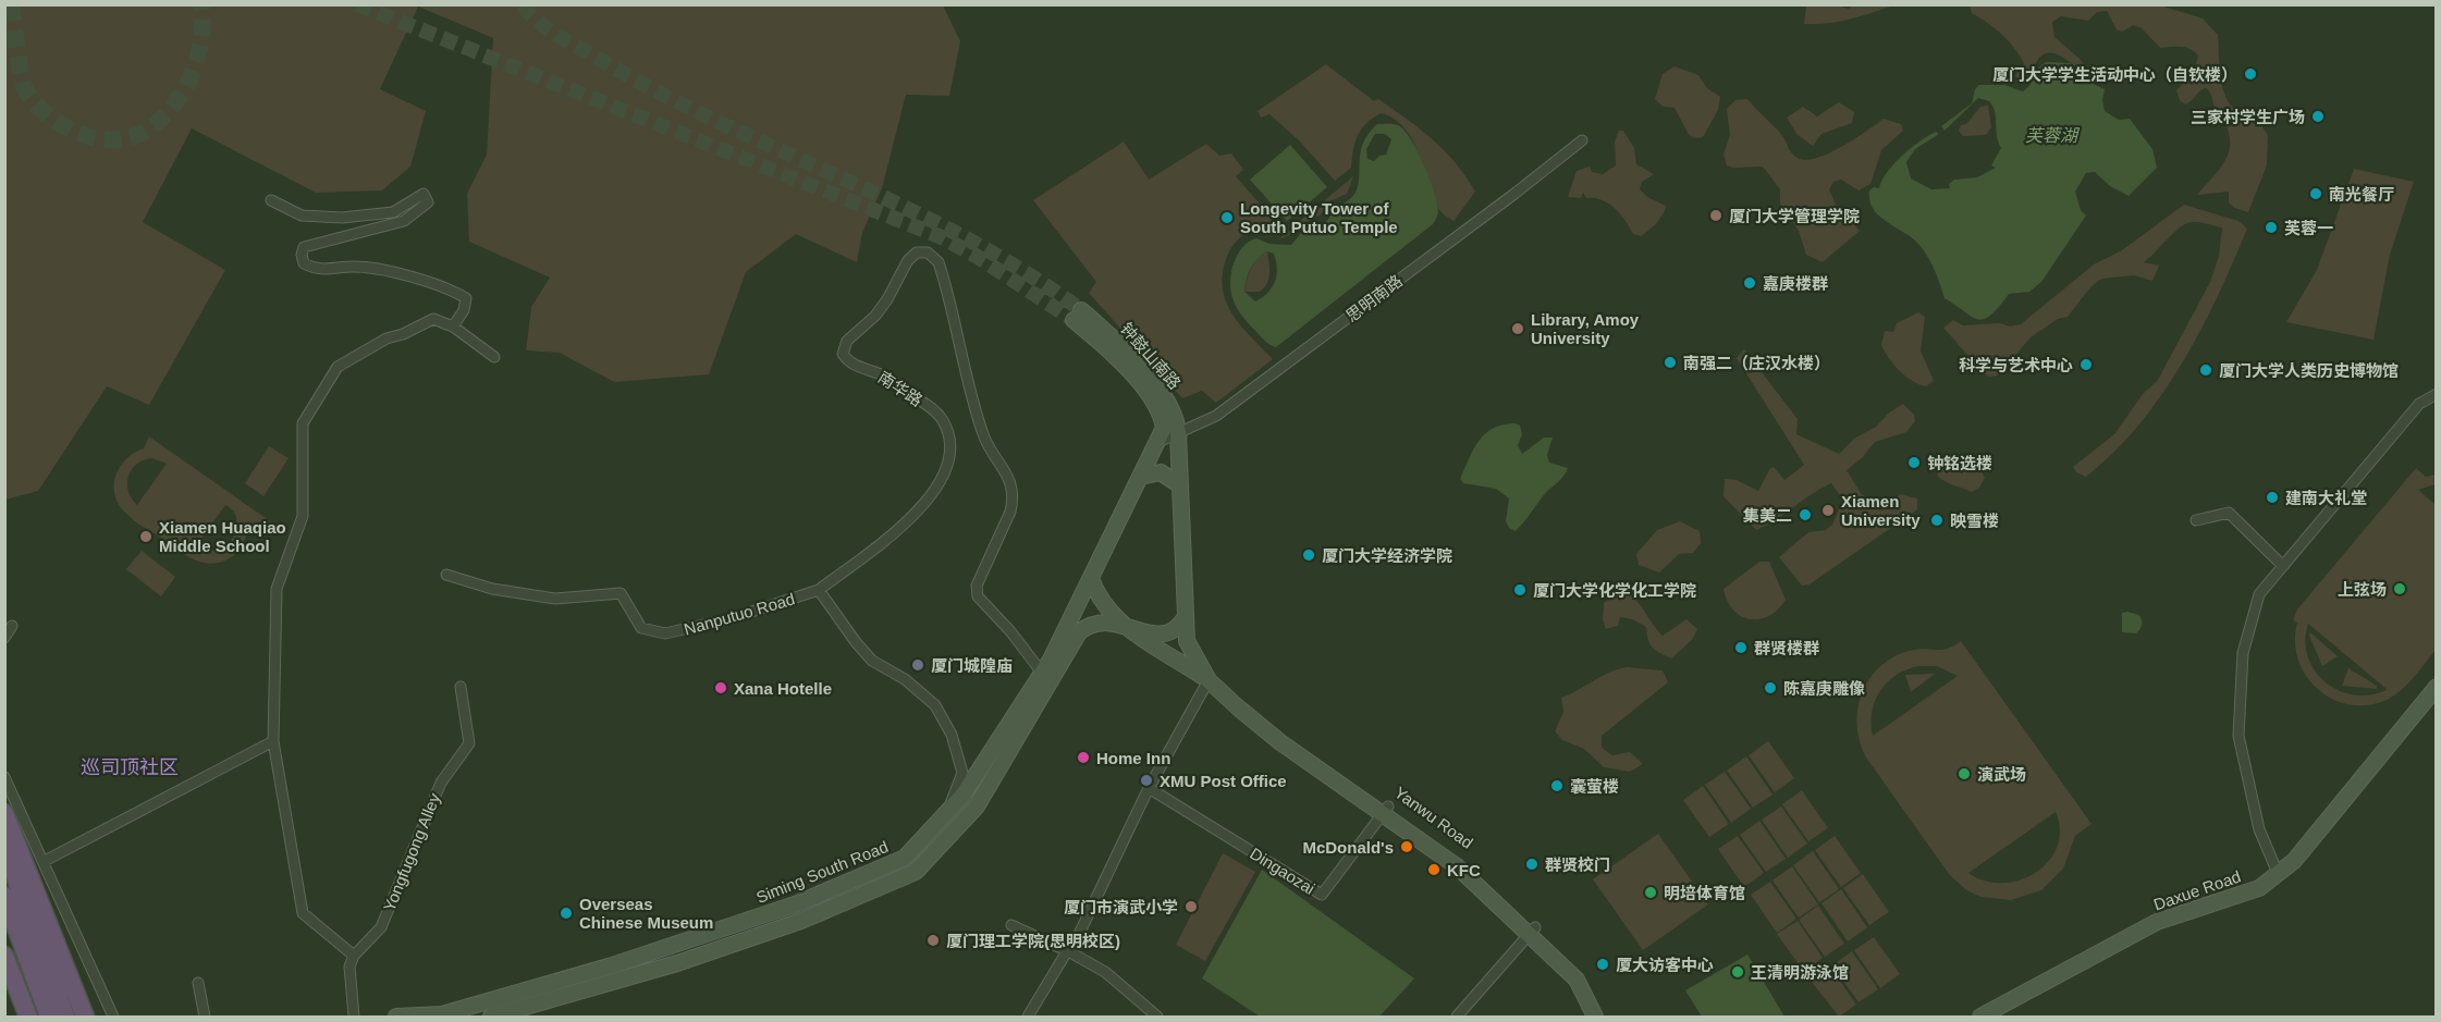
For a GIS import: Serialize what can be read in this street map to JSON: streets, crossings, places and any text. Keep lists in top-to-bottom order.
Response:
{
  "streets": {
    "main road": [
      "钟鼓山南路",
      "Yanwu Road",
      "Siming South Road",
      "Daxue Road"
    ],
    "street": [
      "思明南路",
      "南华路",
      "Nanputuo Road",
      "Yongfugong Alley",
      "Dingaozai"
    ]
  },
  "crossings": [
    ["思明南路", "钟鼓山南路"],
    ["思明南路", "Siming South Road"],
    ["钟鼓山南路", "Yanwu Road"],
    ["钟鼓山南路", "Siming South Road"],
    ["南华路", "Nanputuo Road"],
    ["南华路", "Siming South Road"],
    ["Yanwu Road", "Dingaozai"],
    ["Yanwu Road", "Siming South Road"]
  ],
  "districts": ["巡司顶社区"],
  "water": ["芙蓉湖"],
  "places": [
    "厦门大学学生活动中心（自钦楼）",
    "三家村学生广场",
    "南光餐厅",
    "厦门大学管理学院",
    "Longevity Tower of South Putuo Temple",
    "芙蓉一",
    "嘉庚楼群",
    "Library, Amoy University",
    "南强二（庄汉水楼）",
    "科学与艺术中心",
    "厦门大学人类历史博物馆",
    "钟铭选楼",
    "建南大礼堂",
    "Xiamen University",
    "集美二",
    "映雪楼",
    "Xiamen Huaqiao Middle School",
    "厦门大学经济学院",
    "上弦场",
    "厦门大学化学化工学院",
    "群贤楼群",
    "厦门城隍庙",
    "Xana Hotelle",
    "陈嘉庚雕像",
    "Home Inn",
    "演武场",
    "XMU Post Office",
    "囊萤楼",
    "McDonald's",
    "群贤校门",
    "KFC",
    "明培体育馆",
    "厦门市演武小学",
    "Overseas Chinese Museum",
    "厦门理工学院(思明校区)",
    "厦大访客中心",
    "王清明游泳馆"
  ]
}
